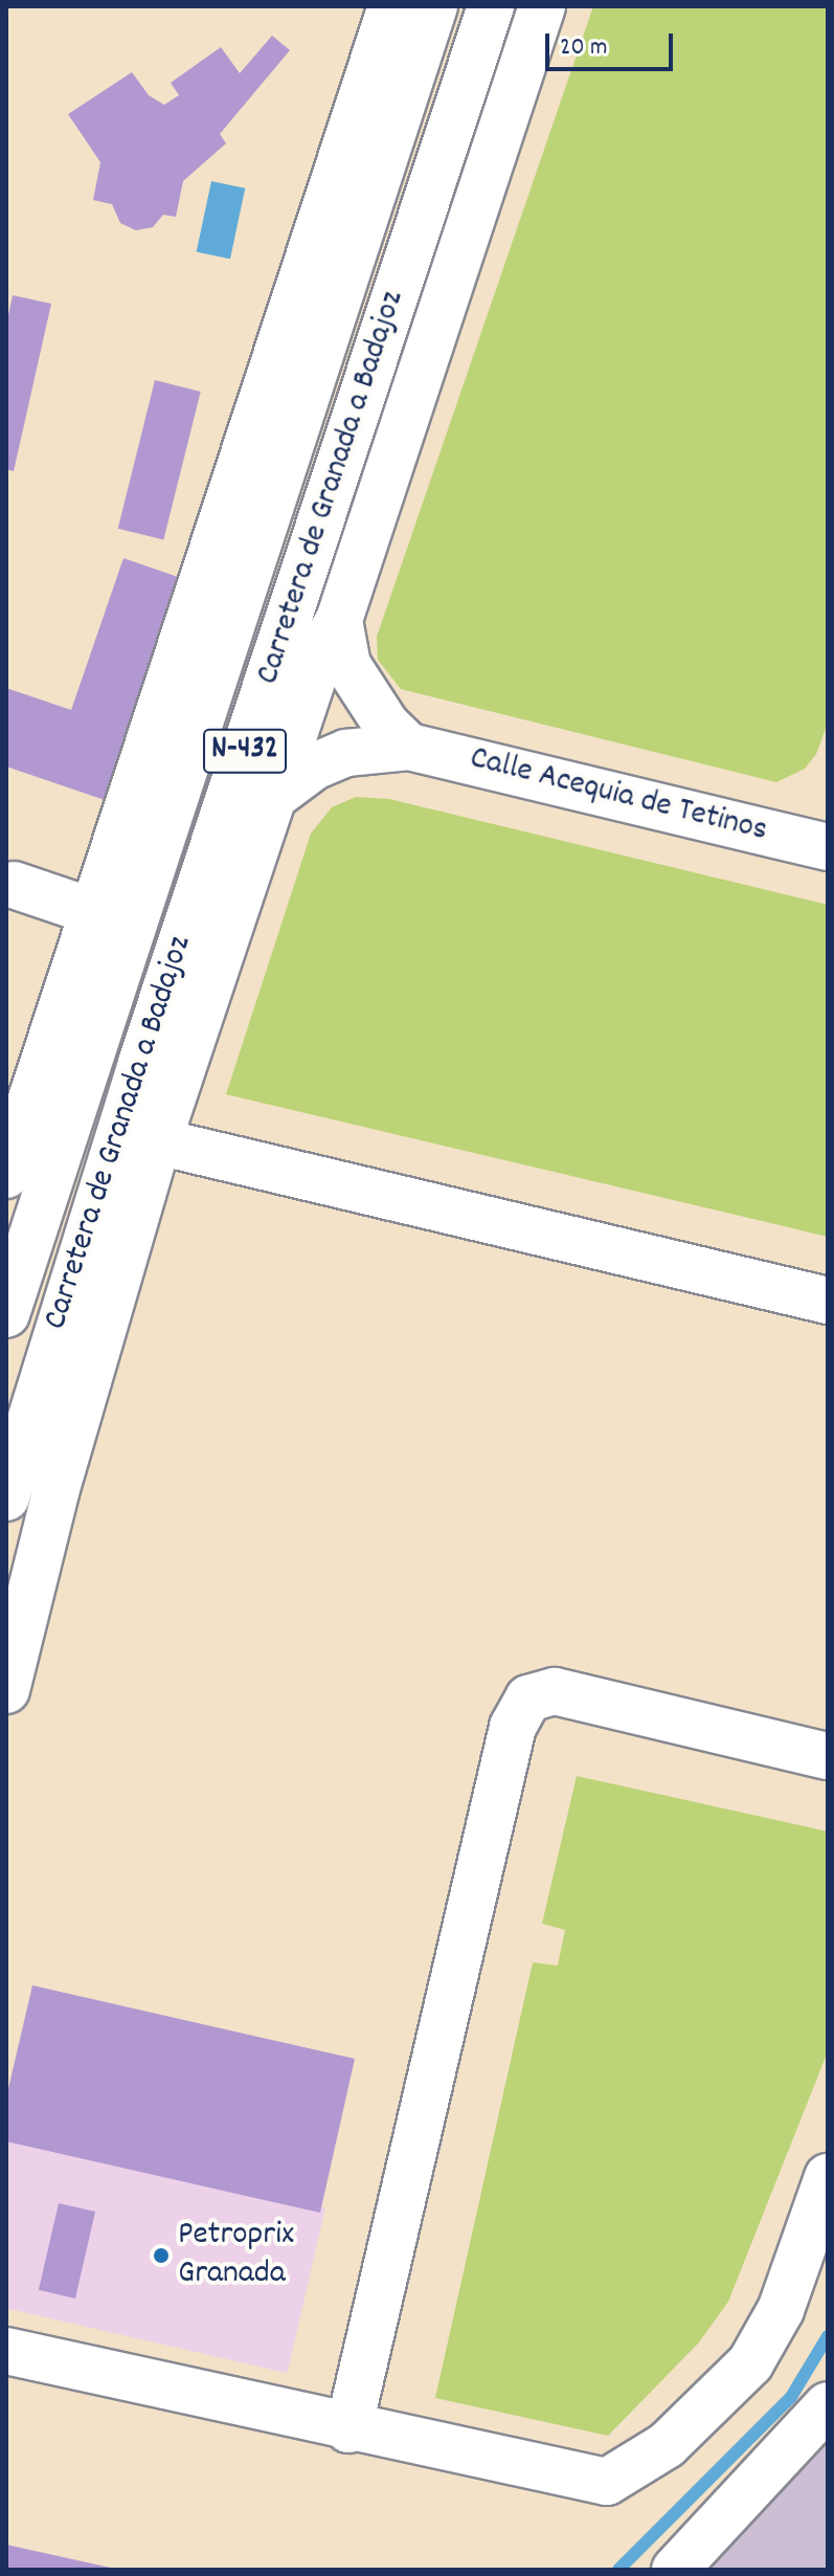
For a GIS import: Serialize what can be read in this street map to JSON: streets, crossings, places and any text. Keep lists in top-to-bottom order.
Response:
{
  "streets": {
    "main road": ["Carretera de Granada a Badajoz", "N-432", "Calle Acequia de Tetinos"]
  },
  "places": ["Petroprix Granada"],
  "scale_bar": "20 m"
}
